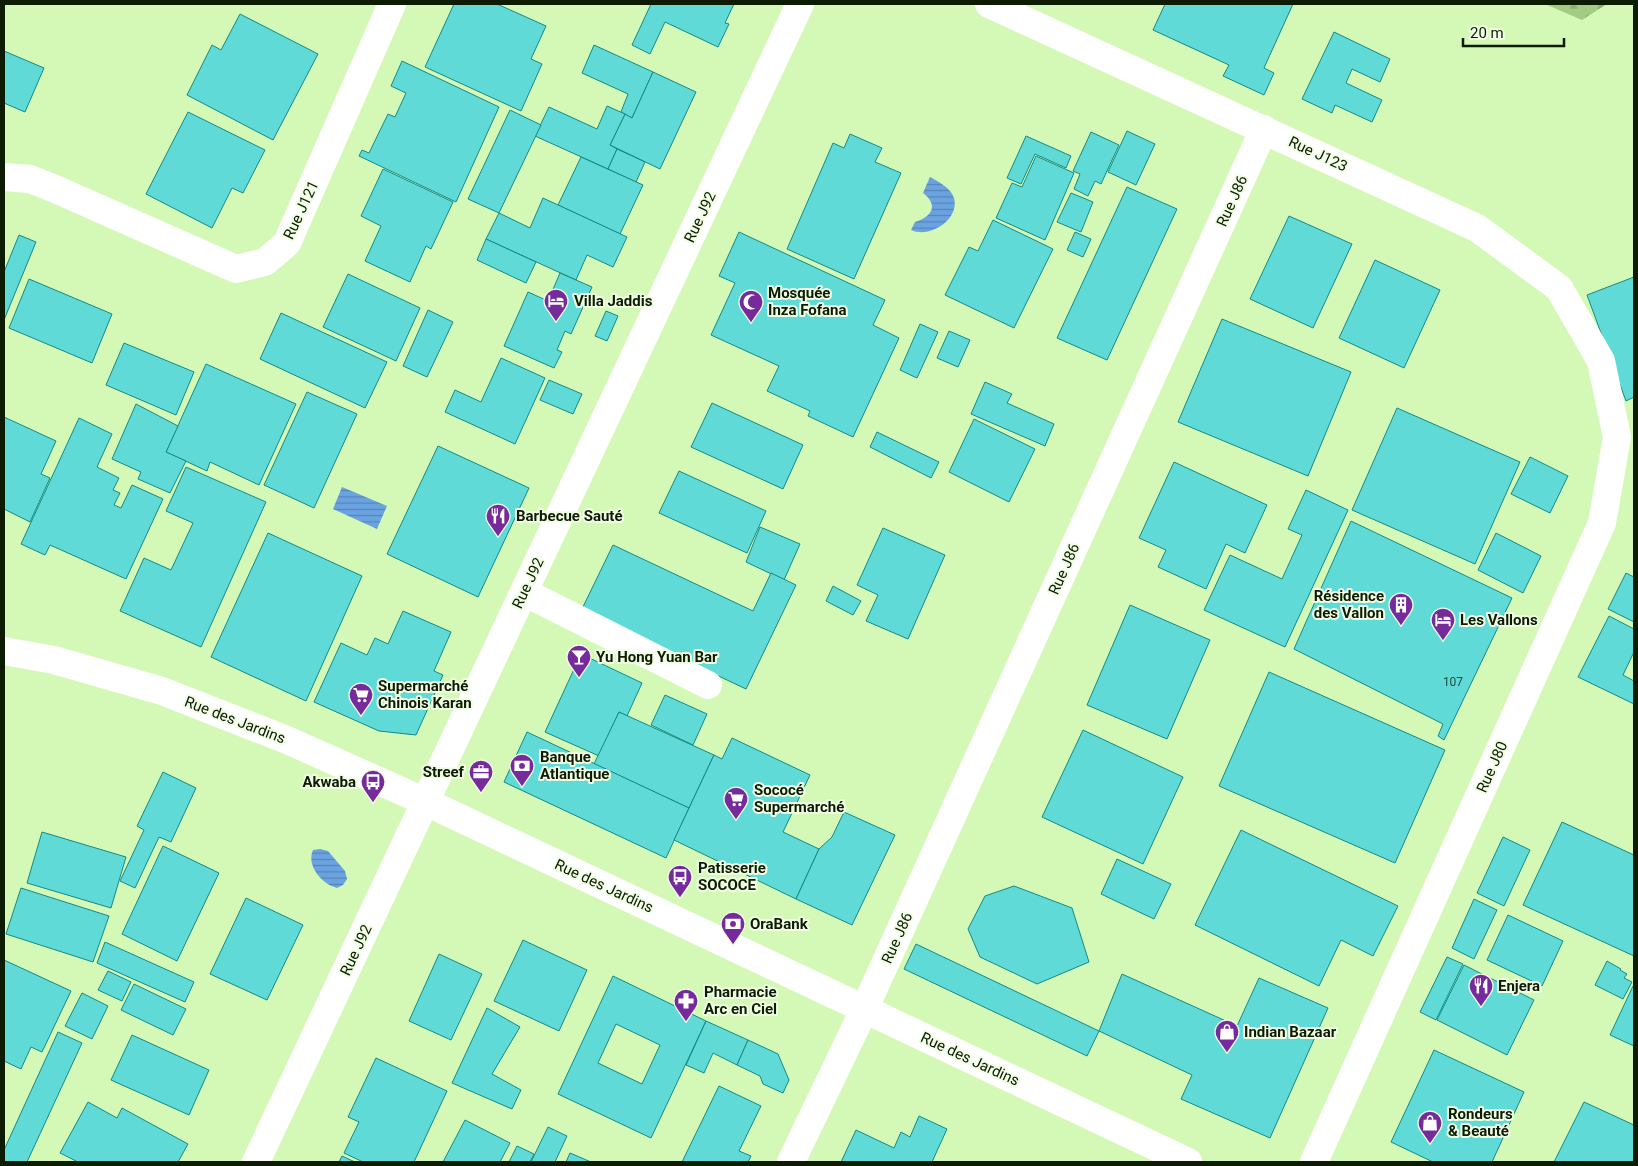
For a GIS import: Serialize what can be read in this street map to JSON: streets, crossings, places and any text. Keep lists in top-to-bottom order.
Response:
{
  "streets": {
    "street": [
      "Rue J123",
      "Rue J86",
      "Rue J121",
      "Rue J92",
      "Rue des Jardins",
      "Rue J80"
    ]
  },
  "crossings": [
    ["Rue J123", "Rue J86"],
    ["Rue J123", "Rue J80"],
    ["Rue J86", "Rue des Jardins"],
    ["Rue J92", "Rue des Jardins"]
  ],
  "places": {
    "hotel": ["Villa Jaddis", "Les Vallons"],
    "mosque": ["Mosquée Inza Fofana"],
    "restaurant": ["Barbecue Sauté", "Enjera"],
    "building": ["Résidence des Vallon"],
    "bar": ["Yu Hong Yuan Bar"],
    "supermarket": ["Supermarché Chinois Karan", "Sococé Supermarché"],
    "bank": ["Banque Atlantique", "OraBank"],
    "office": ["Streef"],
    "bus stop": ["Akwaba", "Patisserie SOCOCE"],
    "pharmacy": ["Pharmacie Arc en Ciel"],
    "shop": ["Indian Bazaar", "Rondeurs & Beauté"]
  },
  "house_numbers": ["107"],
  "scale_bar": "20 m"
}
